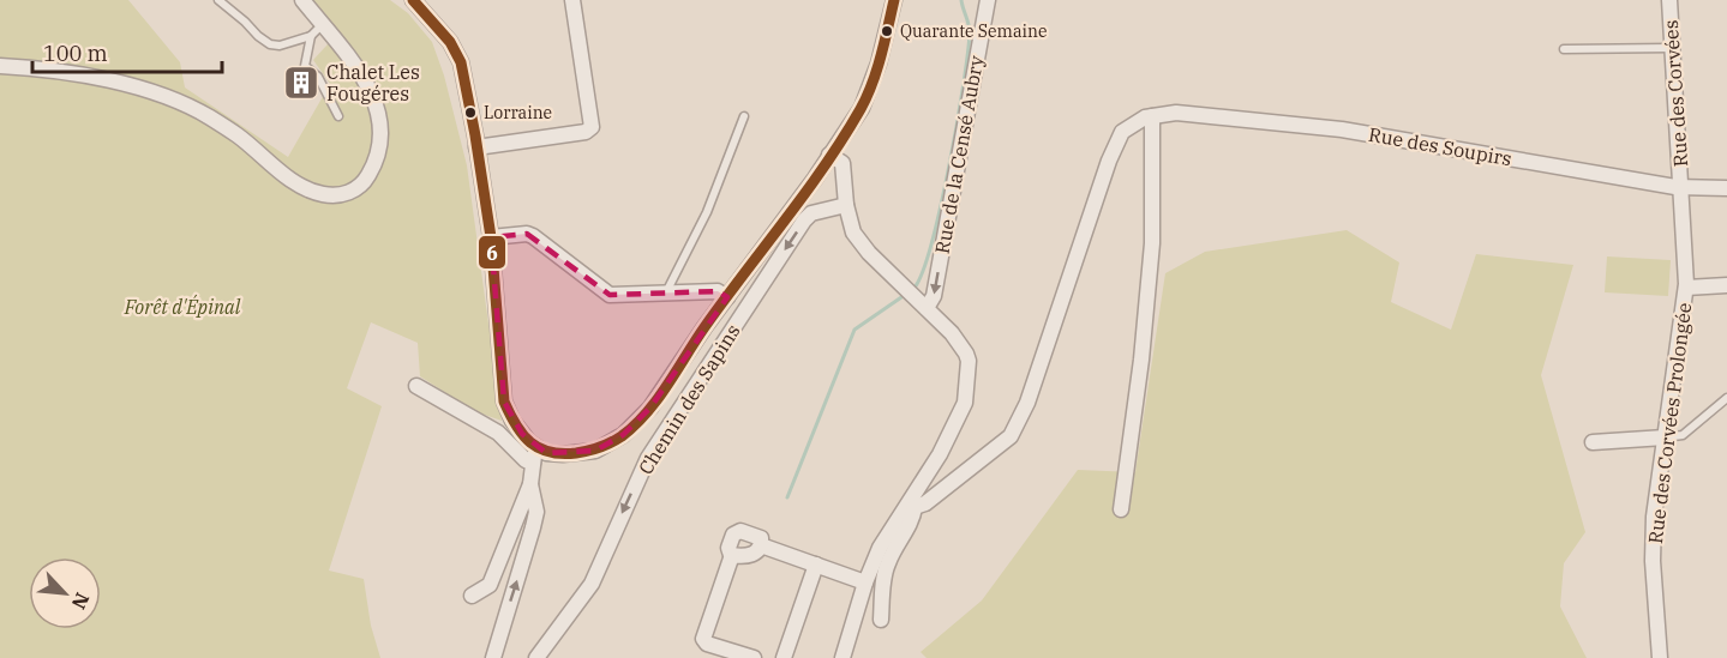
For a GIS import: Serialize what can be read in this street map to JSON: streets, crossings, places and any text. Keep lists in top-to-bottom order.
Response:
{
  "streets": {
    "street": [
      "Rue des Corvées",
      "Rue des Soupirs",
      "Rue de la Censé Aubry",
      "Chemin des Sapins",
      "Rue des Corvées Prolongée"
    ]
  },
  "crossings": [
    ["Rue des Corvées", "Rue des Soupirs"],
    ["Rue des Corvées", "Rue des Corvées Prolongée"],
    ["Rue des Soupirs", "Rue des Corvées Prolongée"]
  ],
  "parks": ["Forêt d'Épinal"],
  "places": {
    "other": ["Quarante Semaine", "Lorraine"],
    "building": ["Chalet Les Fougéres"]
  },
  "lines": ["transit line 6"],
  "scale_bar": "100 m",
  "north": "bottom right"
}
